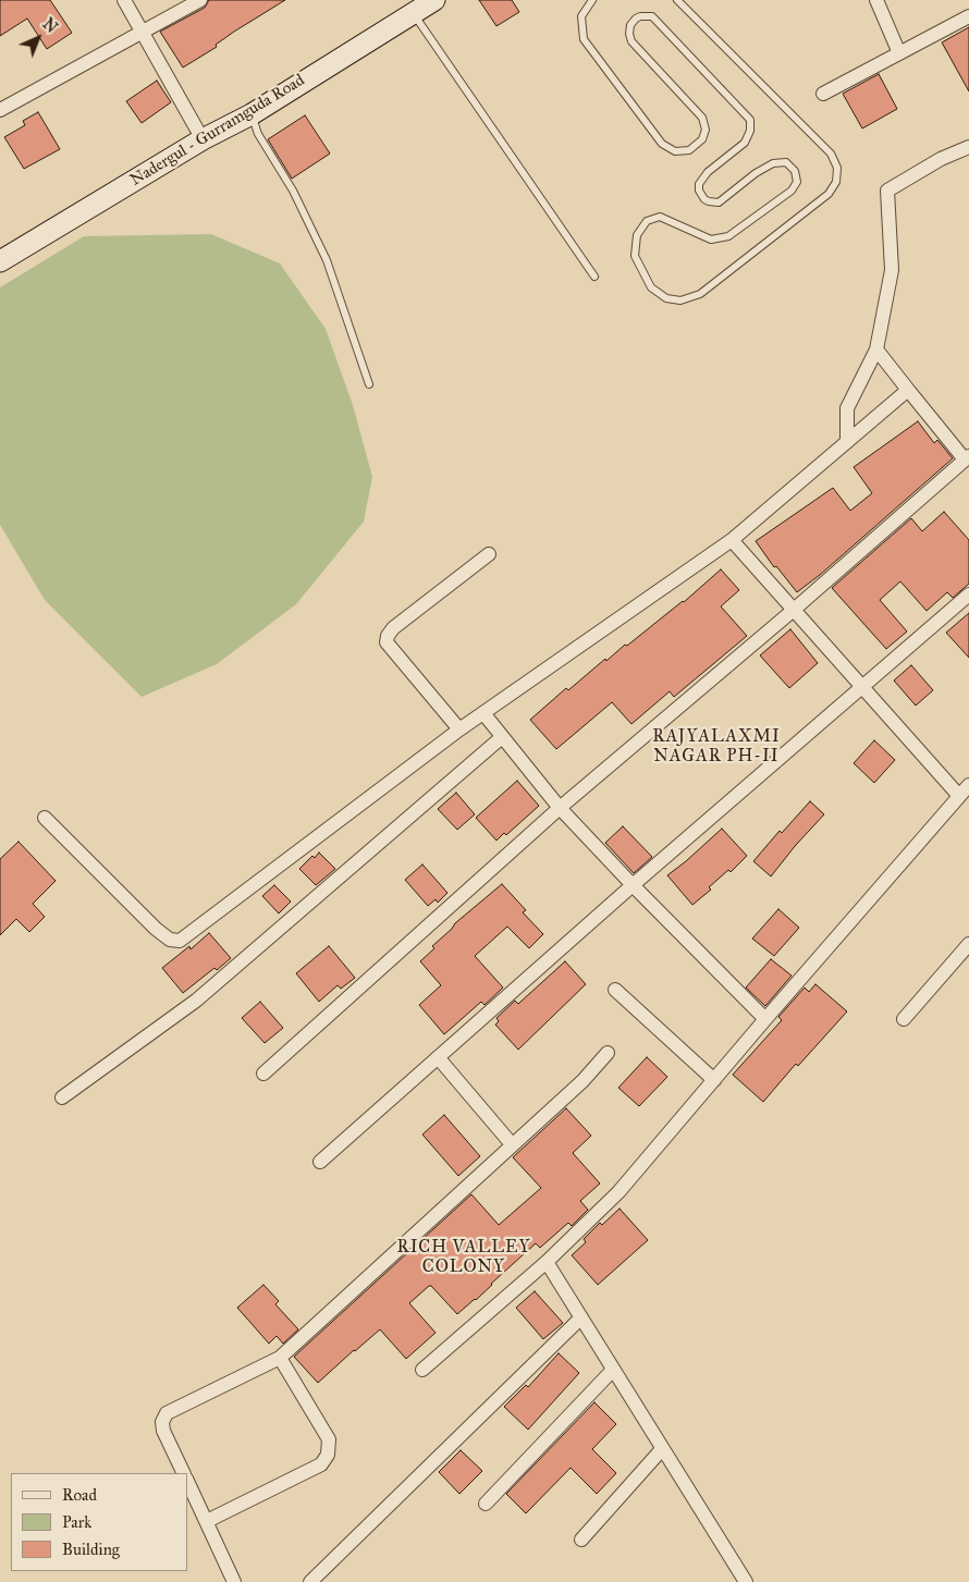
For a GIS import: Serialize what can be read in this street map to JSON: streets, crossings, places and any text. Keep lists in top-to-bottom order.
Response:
{
  "streets": {
    "main road": ["Nadergul - Gurramguda Road"]
  },
  "districts": ["RAJYALAXMI NAGAR PH-II", "RICH VALLEY COLONY"],
  "legend": ["Road", "Park", "Building"],
  "north": "top right"
}
